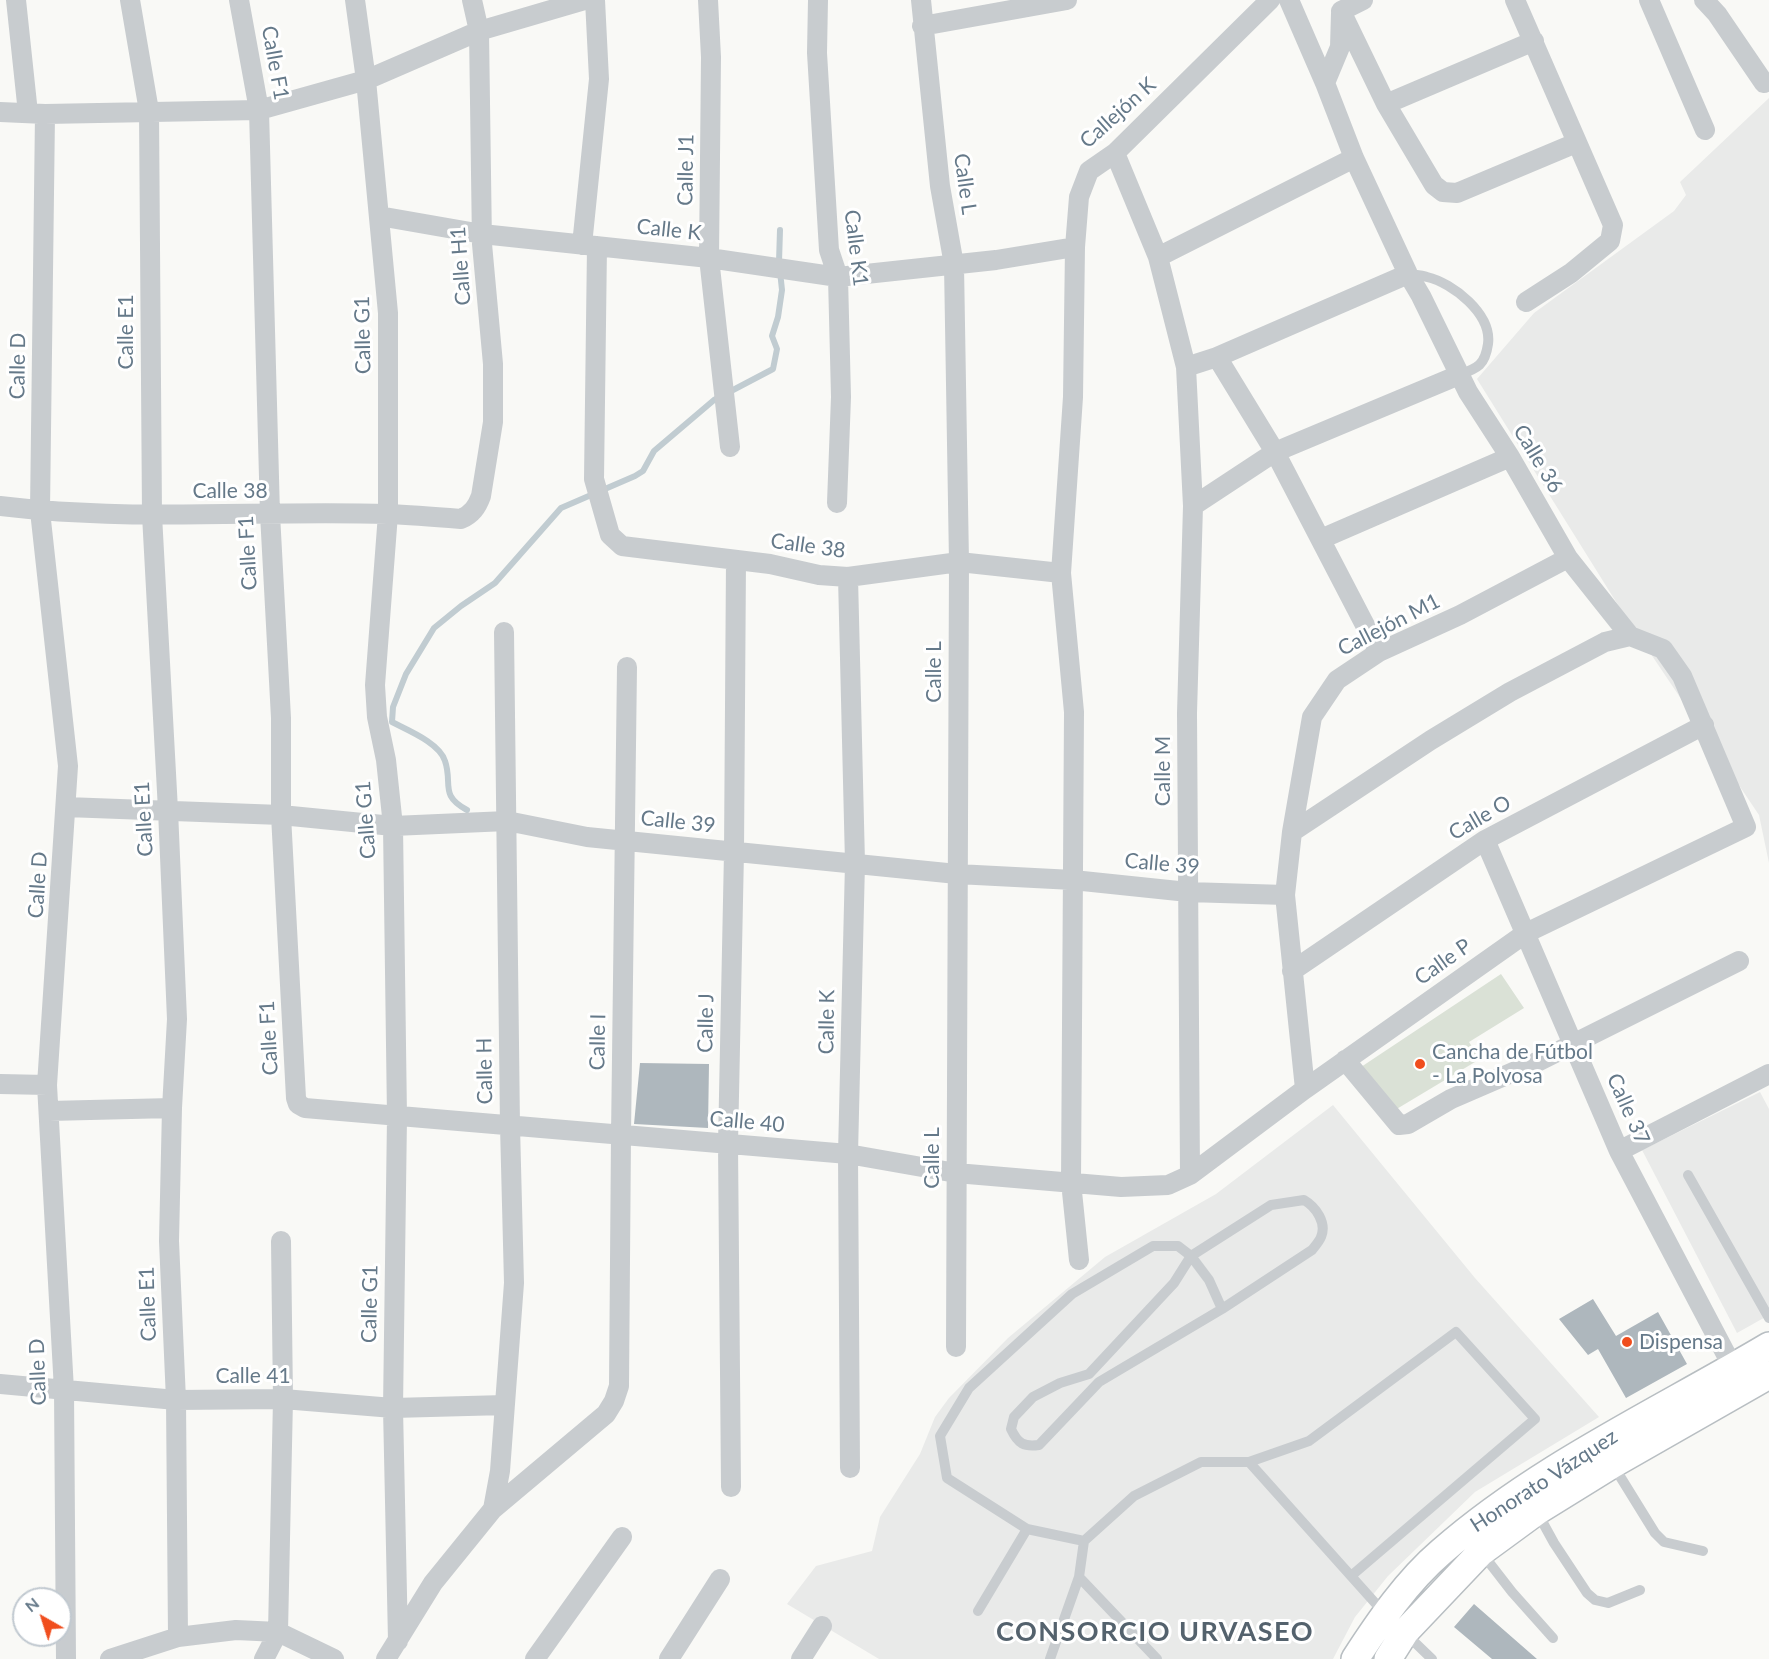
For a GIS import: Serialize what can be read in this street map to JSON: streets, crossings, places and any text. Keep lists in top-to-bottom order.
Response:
{
  "streets": {
    "street": [
      "Calle F1",
      "Callejón K",
      "Calle J1",
      "Calle L",
      "Calle K",
      "Calle K1",
      "Calle H1",
      "Calle E1",
      "Calle G1",
      "Calle D",
      "Calle 36",
      "Calle 38",
      "Callejón M1",
      "Calle M",
      "Calle O",
      "Calle 39",
      "Calle P",
      "Calle J",
      "Calle I",
      "Calle H",
      "Calle 37",
      "Calle 40",
      "Calle 41",
      "Honorato Vázquez"
    ]
  },
  "crossings": [
    ["Calle F1", "Calle 38"],
    ["Calle F1", "Calle 39"],
    ["Calle F1", "Calle 40"],
    ["Callejón K", "Calle 38"],
    ["Callejón K", "Calle M"],
    ["Callejón K", "Calle 39"],
    ["Callejón K", "Calle 40"],
    ["Calle J1", "Calle K"],
    ["Calle L", "Calle K"],
    ["Calle L", "Calle 38"],
    ["Calle L", "Calle 39"],
    ["Calle L", "Calle 40"],
    ["Calle K", "Calle K1"],
    ["Calle K", "Calle H1"],
    ["Calle K", "Calle G1"],
    ["Calle K", "Calle 38"],
    ["Calle K", "Calle 39"],
    ["Calle K", "Calle 40"],
    ["Calle H1", "Calle 38"],
    ["Calle E1", "Calle 38"],
    ["Calle E1", "Calle 39"],
    ["Calle E1", "Calle 41"],
    ["Calle G1", "Calle 38"],
    ["Calle G1", "Calle 39"],
    ["Calle G1", "Calle 40"],
    ["Calle G1", "Calle 41"],
    ["Calle D", "Calle 38"],
    ["Calle D", "Calle 39"],
    ["Calle D", "Calle 41"],
    ["Calle 36", "Callejón M1"],
    ["Calle 38", "Calle J"],
    ["Callejón M1", "Calle O"],
    ["Callejón M1", "Calle 39"],
    ["Callejón M1", "Calle P"],
    ["Calle M", "Calle 39"],
    ["Calle M", "Calle P"],
    ["Calle M", "Calle 40"],
    ["Calle O", "Calle P"],
    ["Calle O", "Calle 37"],
    ["Calle 39", "Calle J"],
    ["Calle 39", "Calle I"],
    ["Calle 39", "Calle H"],
    ["Calle P", "Calle 37"],
    ["Calle P", "Calle 40"],
    ["Calle J", "Calle 40"],
    ["Calle I", "Calle H"],
    ["Calle I", "Calle 40"],
    ["Calle H", "Calle 40"],
    ["Calle H", "Calle 41"],
    ["Calle 37", "Honorato Vázquez"]
  ],
  "districts": ["CONSORCIO URVASEO"],
  "places": ["Cancha de Fútbol - La Polvosa", "Dispensa"],
  "north": "top left"
}
